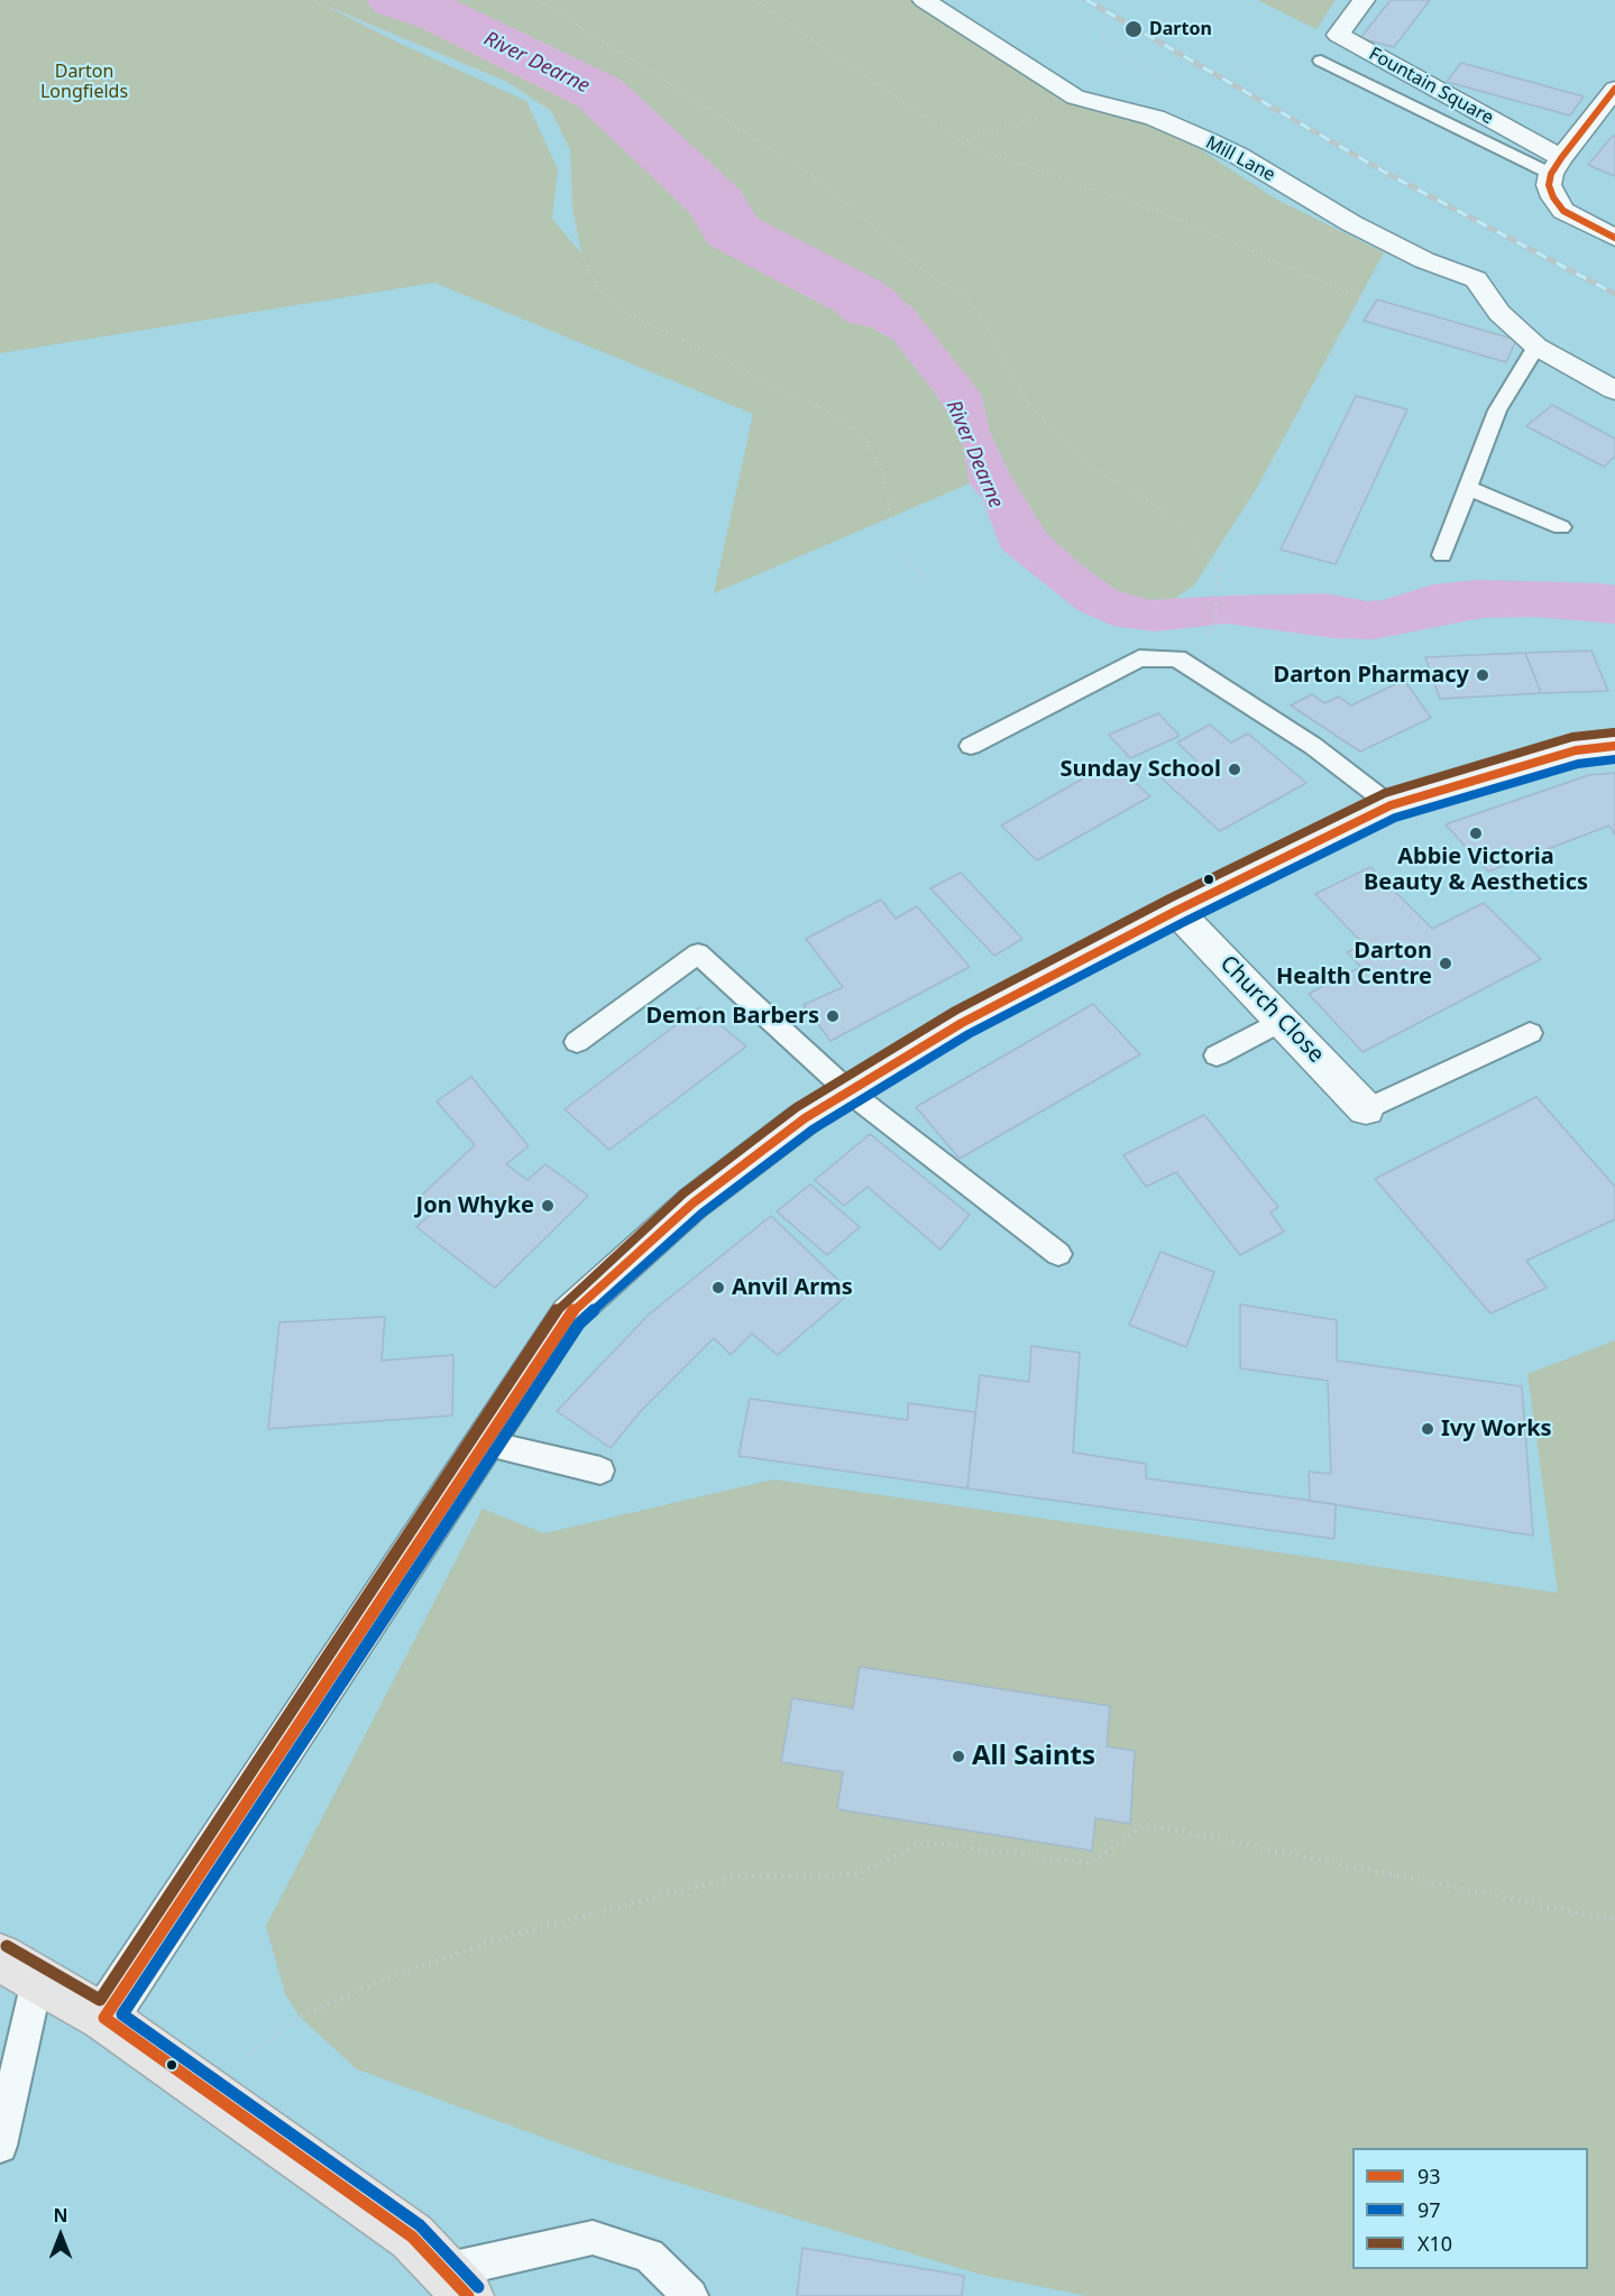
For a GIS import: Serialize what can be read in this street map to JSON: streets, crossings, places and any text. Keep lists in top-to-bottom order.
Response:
{
  "streets": {
    "street": ["Fountain Square", "Mill Lane", "Church Close"]
  },
  "water": ["River Dearne"],
  "parks": ["Darton Longfields"],
  "places": [
    "Darton",
    "Darton Pharmacy",
    "Sunday School",
    "Abbie Victoria Beauty & Aesthetics",
    "Darton Health Centre",
    "Demon Barbers",
    "Jon Whyke",
    "Anvil Arms",
    "Ivy Works",
    "All Saints"
  ],
  "lines": ["transit line 93", "transit line X10", "transit line 97"],
  "legend": ["93", "97", "X10"],
  "north": "top"
}
